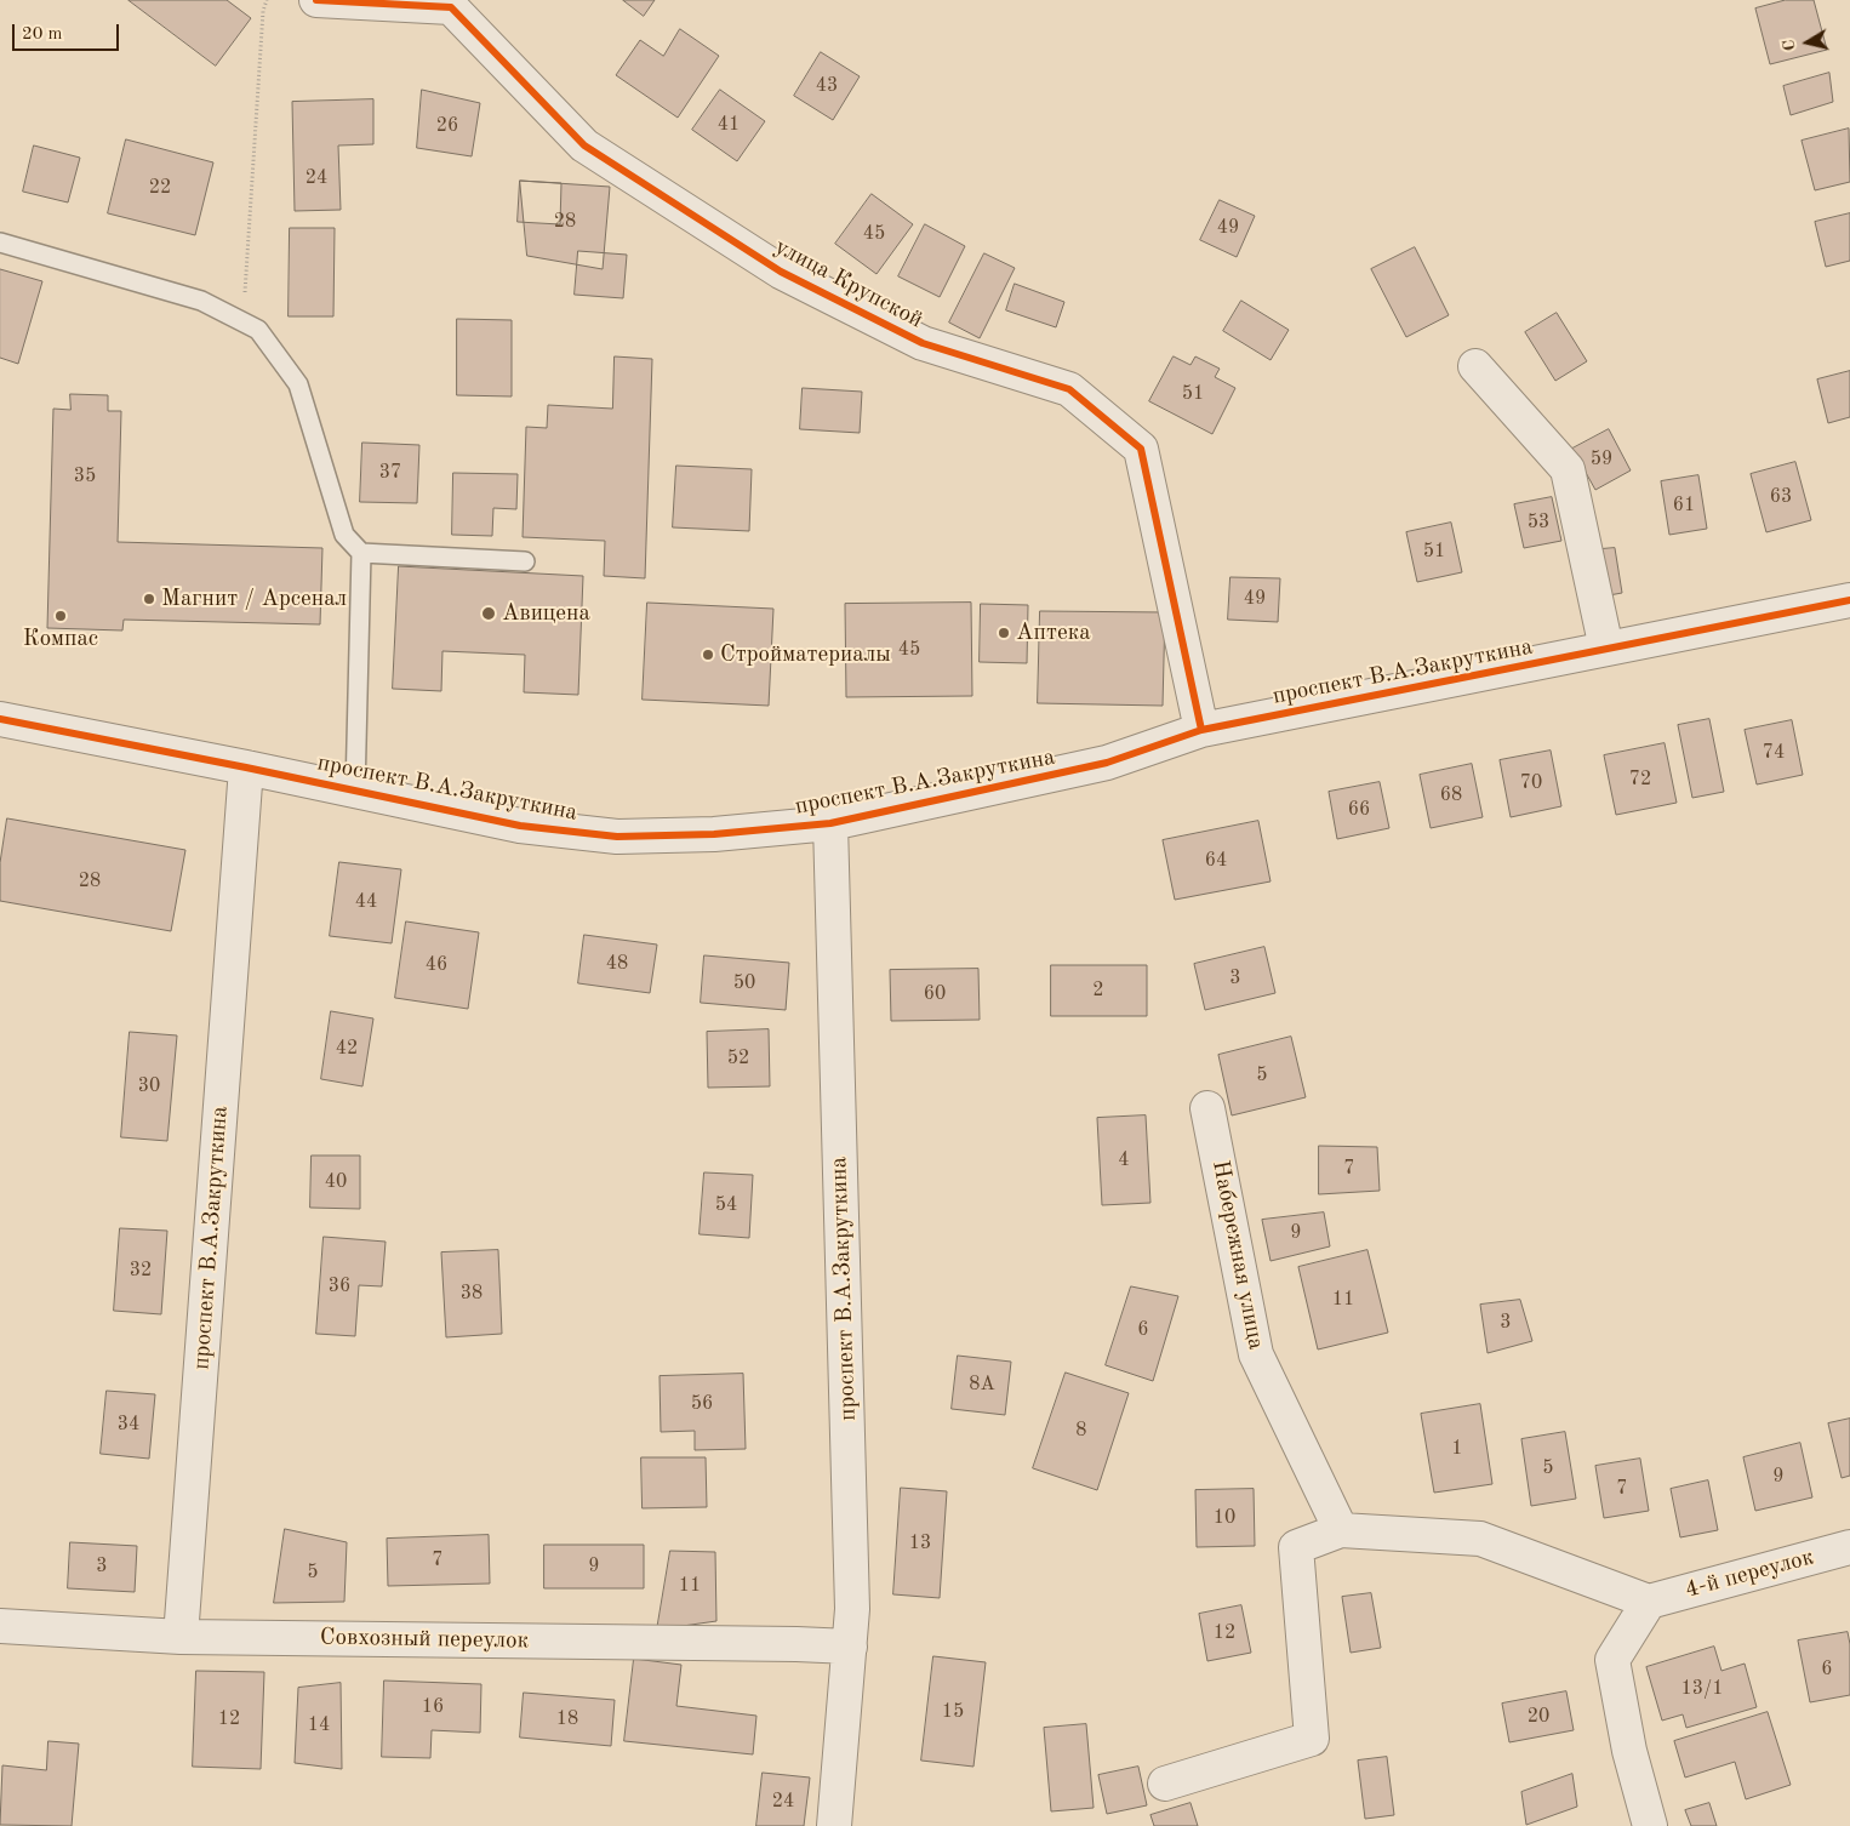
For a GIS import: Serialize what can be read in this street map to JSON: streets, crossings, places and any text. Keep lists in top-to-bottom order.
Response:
{
  "streets": {
    "street": [
      "улица Крупской",
      "проспект В.А.Закруткина",
      "Набережная улица",
      "4-й переулок",
      "Совхозный переулок"
    ]
  },
  "crossings": [
    ["улица Крупской", "проспект В.А.Закруткина"],
    ["проспект В.А.Закруткина", "Совхозный переулок"]
  ],
  "places": [
    "Магнит / Арсенал",
    "Авицена",
    "Компас",
    "Аптека",
    "Стройматериалы"
  ],
  "house_numbers": [
    "43",
    "41",
    "26",
    "24",
    "22",
    "28",
    "49",
    "45",
    "51",
    "59",
    "37",
    "35",
    "63",
    "61",
    "53",
    "51",
    "49",
    "45",
    "74",
    "72",
    "70",
    "68",
    "66",
    "64",
    "28",
    "44",
    "48",
    "46",
    "3",
    "50",
    "2",
    "60",
    "42",
    "52",
    "5",
    "30",
    "4",
    "7",
    "40",
    "54",
    "9",
    "32",
    "36",
    "38",
    "11",
    "3",
    "6",
    "8А",
    "56",
    "34",
    "8",
    "1",
    "5",
    "9",
    "7",
    "10",
    "13",
    "7",
    "3",
    "9",
    "5",
    "11",
    "12",
    "6",
    "13/1",
    "16",
    "15",
    "20",
    "12",
    "18",
    "14",
    "24"
  ],
  "scale_bar": "20 m",
  "north": "left"
}
